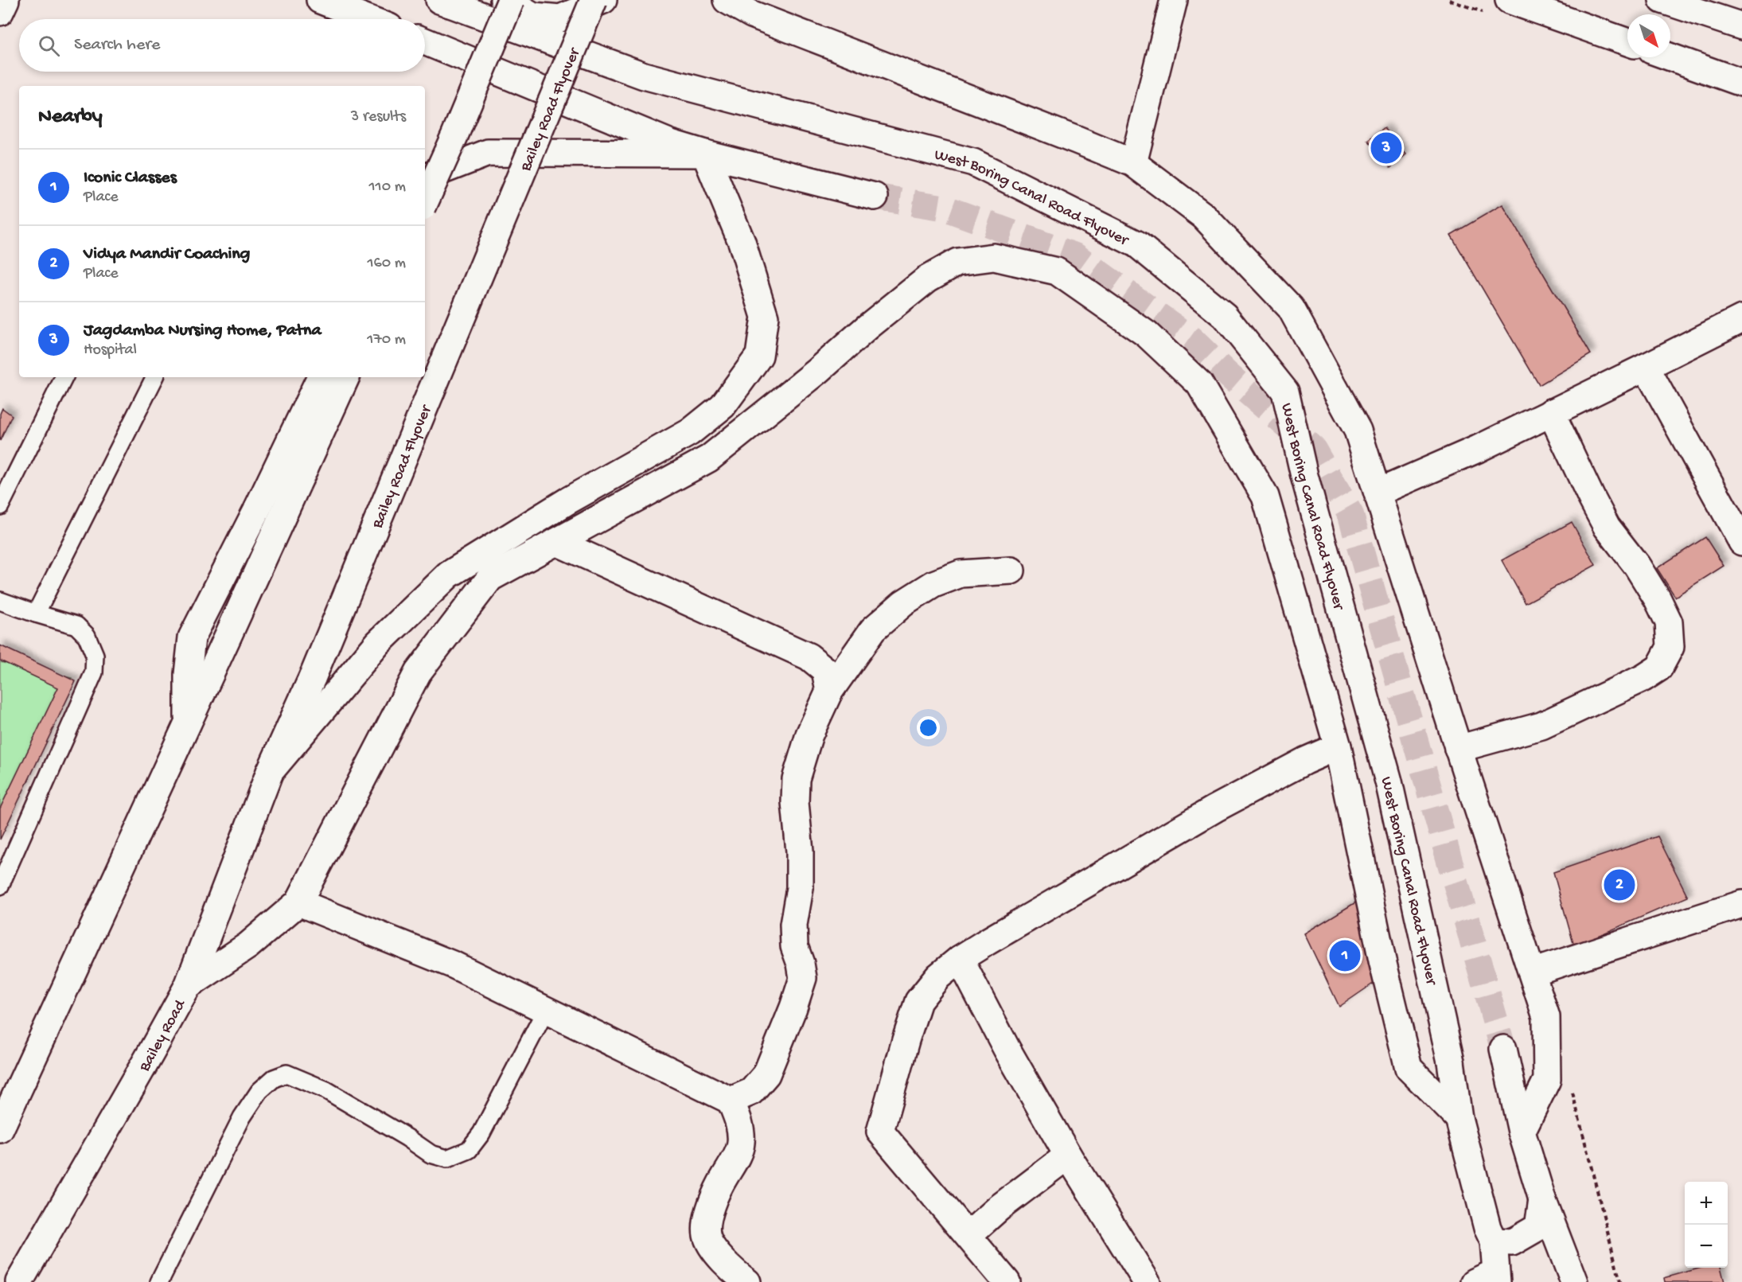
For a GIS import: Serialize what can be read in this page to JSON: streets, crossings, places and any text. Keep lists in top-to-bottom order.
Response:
{
  "streets": {
    "main road": ["Bailey Road Flyover", "West Boring Canal Road Flyover", "Bailey Road"]
  },
  "crossings": [
    ["Bailey Road Flyover", "Bailey Road"]
  ],
  "north": "bottom right",
  "page": {
    "search": "Search here",
    "heading": ["Nearby", "3 results"],
    "pins": ["3", "2", "1"],
    "list": [
      {
        "mark": "1",
        "name": "Iconic Classes",
        "note": "Place",
        "value": "110 m"
      },
      {
        "mark": "2",
        "name": "Vidya Mandir Coaching",
        "note": "Place",
        "value": "160 m"
      },
      {
        "mark": "3",
        "name": "Jagdamba Nursing Home, Patna",
        "note": "Hospital",
        "value": "170 m"
      }
    ],
    "map_buttons": ["+", "−"]
  }
}
